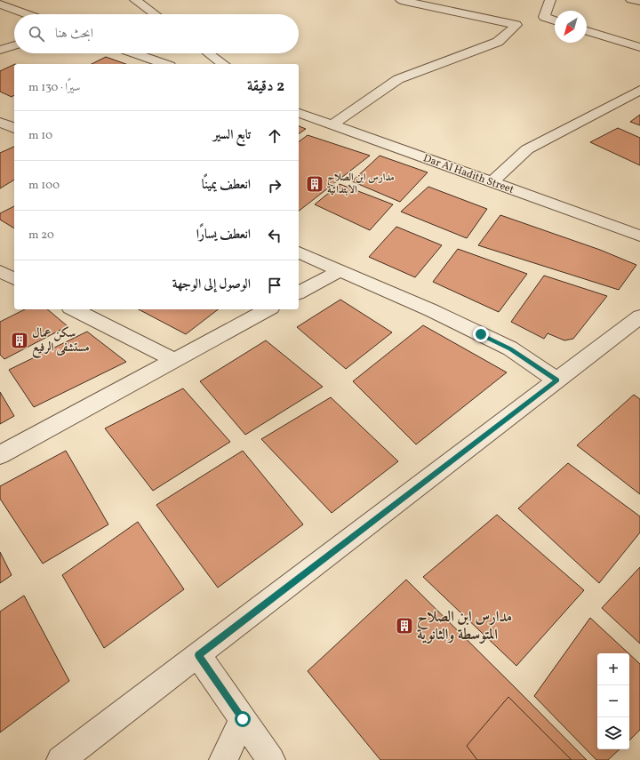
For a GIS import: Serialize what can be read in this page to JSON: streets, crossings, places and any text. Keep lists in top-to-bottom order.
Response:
{
  "streets": {
    "street": ["Dar Al Hadith Street"]
  },
  "places": {
    "building": ["مدارس ابن الصلاح الابتدائية", "سكن عمال مستشفى الرفيع", "مدارس ابن الصلاح المتوسطة والثانوية"]
  },
  "north": "bottom left",
  "page": {
    "search": "ابحث هنا",
    "heading": ["2 دقيقة", "سيرًا · 130 m"],
    "list": [
      ["تابع السير", "10 m"],
      ["انعطف يمينًا", "100 m"],
      ["انعطف يسارًا", "20 m"],
      "الوصول إلى الوجهة"
    ],
    "map_buttons": ["+", "−"]
  }
}
